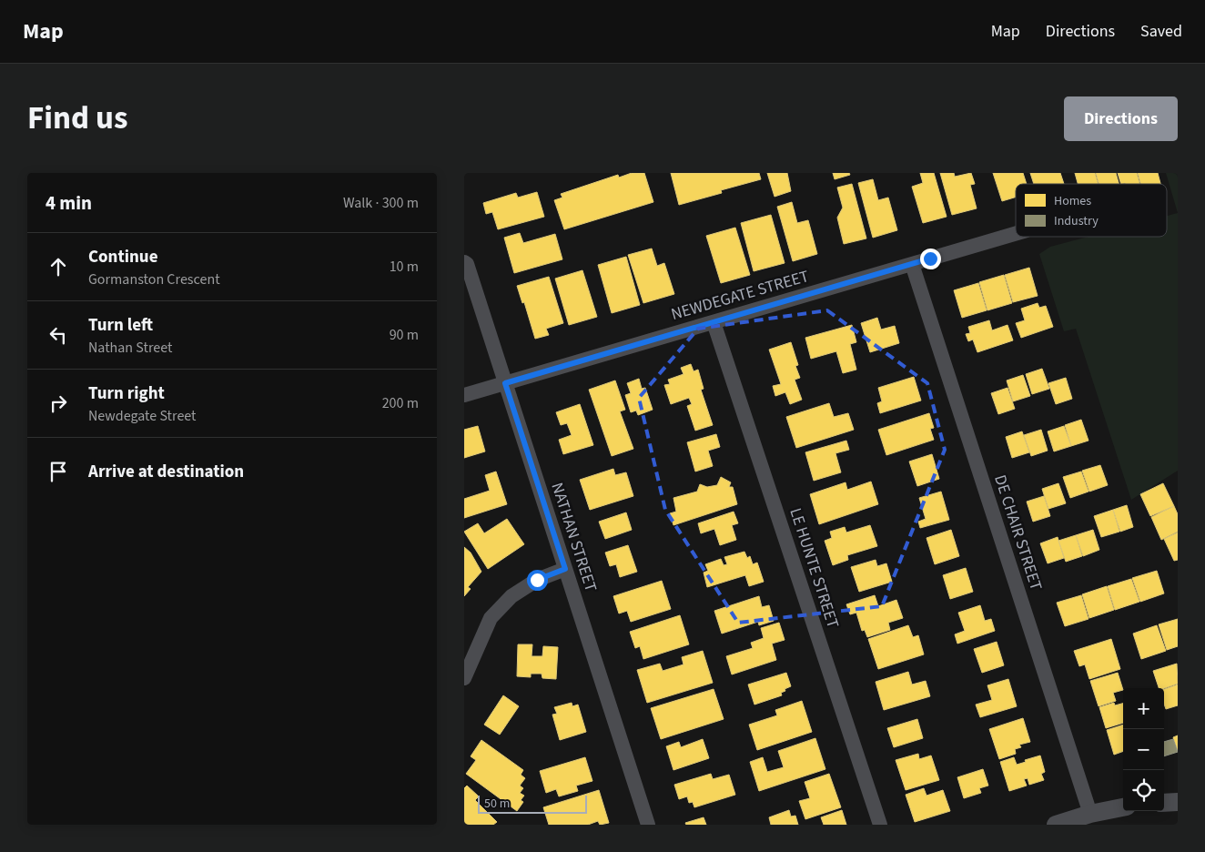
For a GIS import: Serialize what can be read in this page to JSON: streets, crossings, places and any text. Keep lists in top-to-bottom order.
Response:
{
  "streets": {
    "street": [
      "NEWDEGATE STREET",
      "DE CHAIR STREET",
      "NATHAN STREET",
      "LE HUNTE STREET"
    ]
  },
  "crossings": [
    ["NEWDEGATE STREET", "DE CHAIR STREET"],
    ["NEWDEGATE STREET", "NATHAN STREET"],
    ["NEWDEGATE STREET", "LE HUNTE STREET"]
  ],
  "legend": ["Homes", "Industry"],
  "scale_bar": "50 m",
  "page": {
    "header": "Map",
    "nav": ["Map", "Directions", "Saved"],
    "title": "Find us",
    "buttons": "Directions",
    "heading": ["4 min", "Walk · 300 m"],
    "list": [
      ["Continue", "Gormanston Crescent", "10 m"],
      ["Turn left", "Nathan Street", "90 m"],
      ["Turn right", "Newdegate Street", "200 m"],
      "Arrive at destination"
    ],
    "map_buttons": ["+", "−"],
    "scale": "50 m"
  }
}
